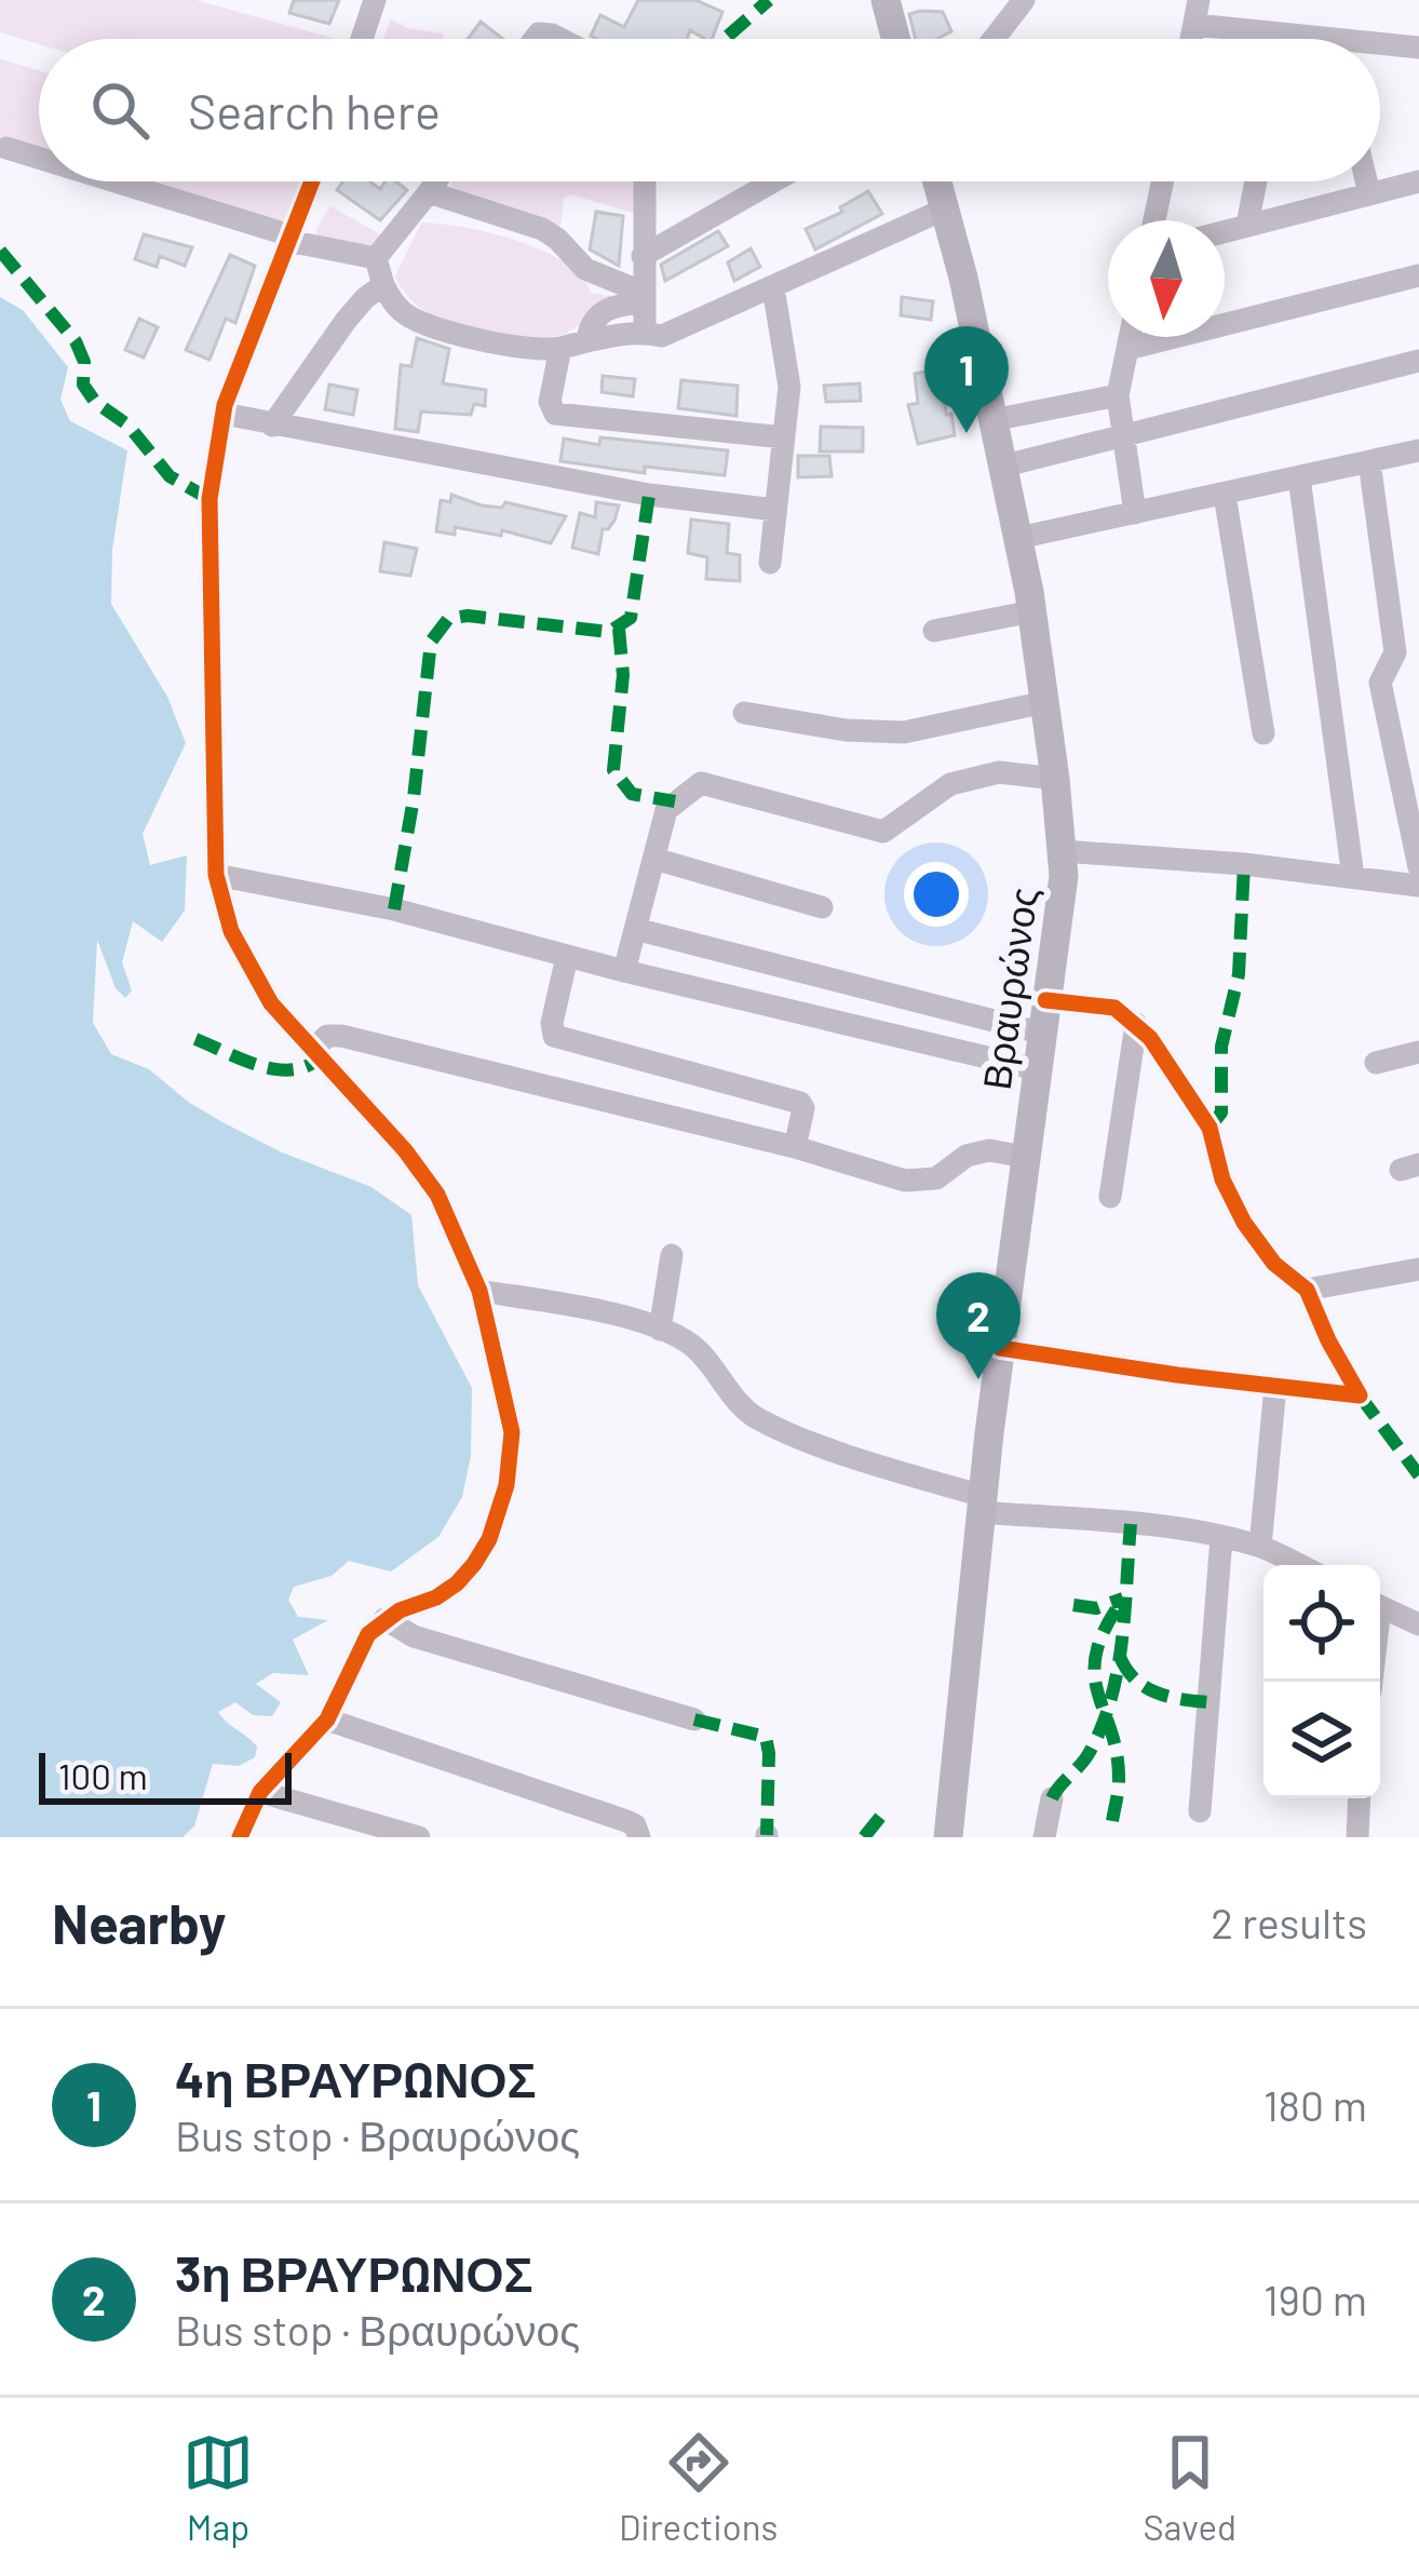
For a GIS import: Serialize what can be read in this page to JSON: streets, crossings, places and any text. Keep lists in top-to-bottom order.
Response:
{
  "streets": {
    "main road": ["Βραυρώνος"]
  },
  "scale_bar": "100 m",
  "north": "bottom",
  "page": {
    "search": "Search here",
    "pins": ["1", "2"],
    "scale": "100 m",
    "heading": ["Nearby", "2 results"],
    "list": [
      {
        "mark": "1",
        "name": "4η ΒΡΑΥΡΩΝΟΣ",
        "note": "Bus stop · Βραυρώνος",
        "value": "180 m"
      },
      {
        "mark": "2",
        "name": "3η ΒΡΑΥΡΩΝΟΣ",
        "note": "Bus stop · Βραυρώνος",
        "value": "190 m"
      }
    ],
    "nav": ["Map", "Directions", "Saved"]
  }
}
